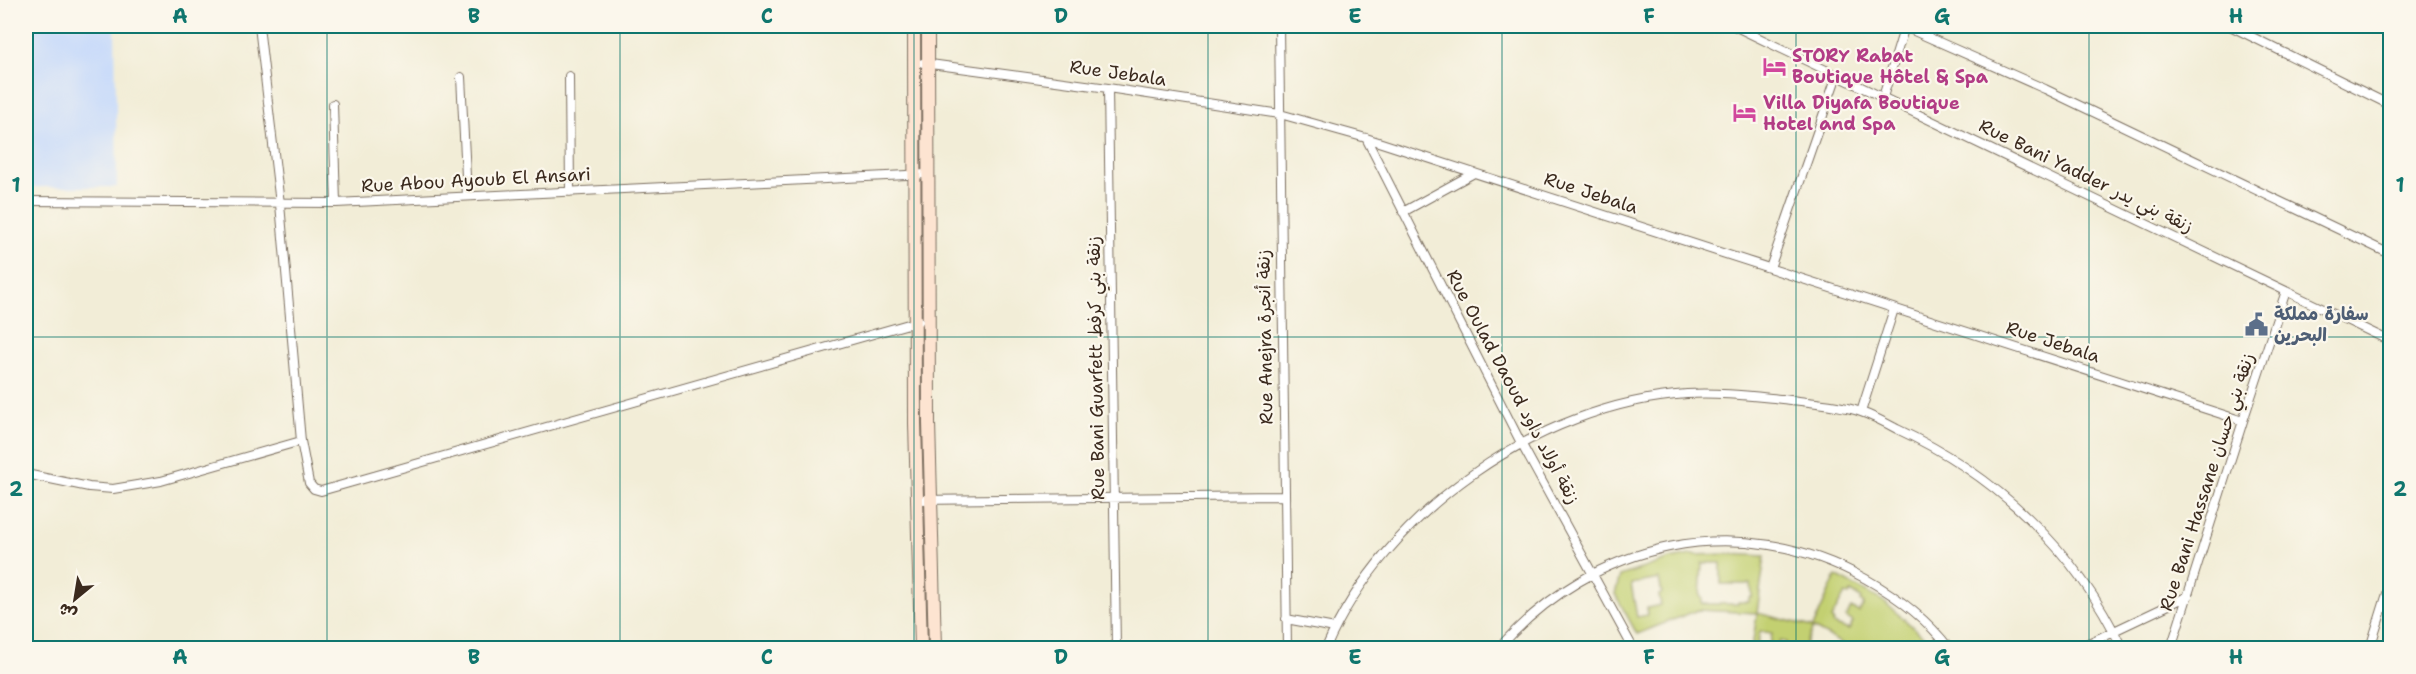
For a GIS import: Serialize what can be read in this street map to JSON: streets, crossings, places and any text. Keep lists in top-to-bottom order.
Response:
{
  "streets": {
    "street": [
      "Rue Jebala",
      "Rue Bani Yadder زنقة بني يدر",
      "Rue Abou Ayoub El Ansari",
      "Rue Anejra زنقة أنجرة",
      "Rue Bani Guarfett زنقة بني كرفط",
      "Rue Oulad Daoud زنقة أولاد داود",
      "Rue Bani Hassane زنقة بني حسان"
    ]
  },
  "crossings": [
    ["Rue Jebala", "Rue Anejra زنقة أنجرة"],
    ["Rue Jebala", "Rue Bani Guarfett زنقة بني كرفط"],
    ["Rue Jebala", "Rue Oulad Daoud زنقة أولاد داود"],
    ["Rue Jebala", "Rue Bani Hassane زنقة بني حسان"],
    ["Rue Bani Yadder زنقة بني يدر", "Rue Bani Hassane زنقة بني حسان"]
  ],
  "places": {
    "hotel": ["STORY Rabat Boutique Hôtel & Spa", "Villa Diyafa Boutique Hotel and Spa"],
    "public building": ["سفارة مملكة البحرين"]
  },
  "north": "bottom left",
  "grid": {
    "columns": [
      "A",
      "B",
      "C",
      "D",
      "E",
      "F",
      "G",
      "H"
    ],
    "rows": ["1", "2"]
  }
}
